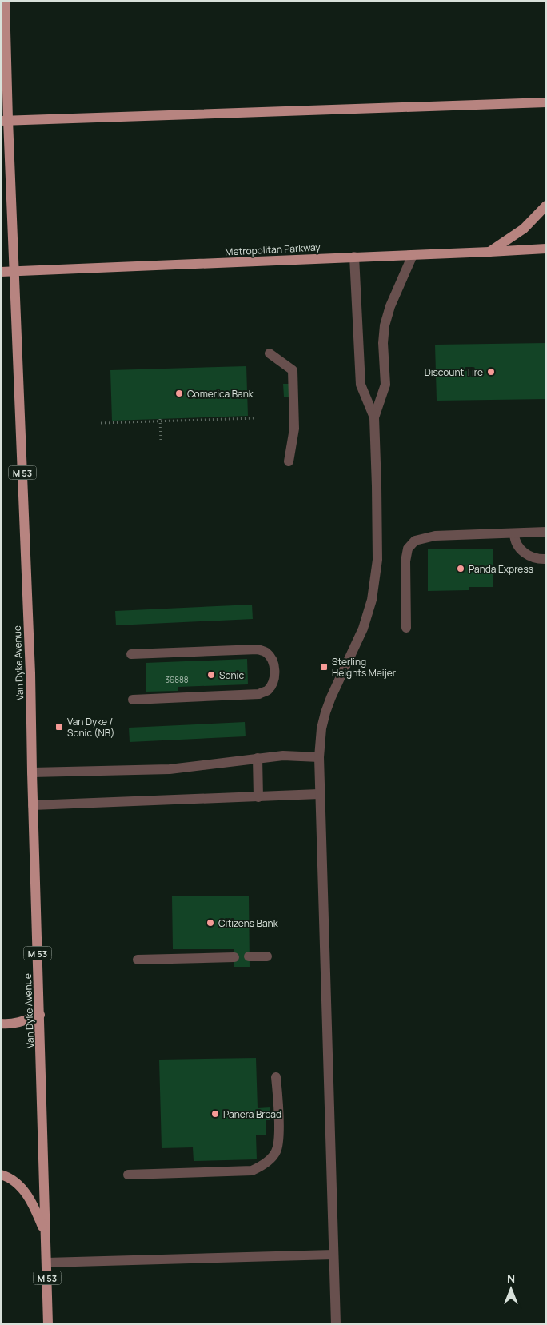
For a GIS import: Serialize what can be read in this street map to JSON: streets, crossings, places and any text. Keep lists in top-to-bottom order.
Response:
{
  "streets": {
    "main road": ["Metropolitan Parkway", "M 53", "Van Dyke Avenue"]
  },
  "crossings": [
    ["Metropolitan Parkway", "Van Dyke Avenue"]
  ],
  "places": {
    "other": [
      "Discount Tire",
      "Comerica Bank",
      "Panda Express",
      "Sonic",
      "Citizens Bank",
      "Panera Bread"
    ],
    "transit": ["Sterling Heights Meijer", "Van Dyke / Sonic (NB)"]
  },
  "house_numbers": ["36888"],
  "north": "top"
}
